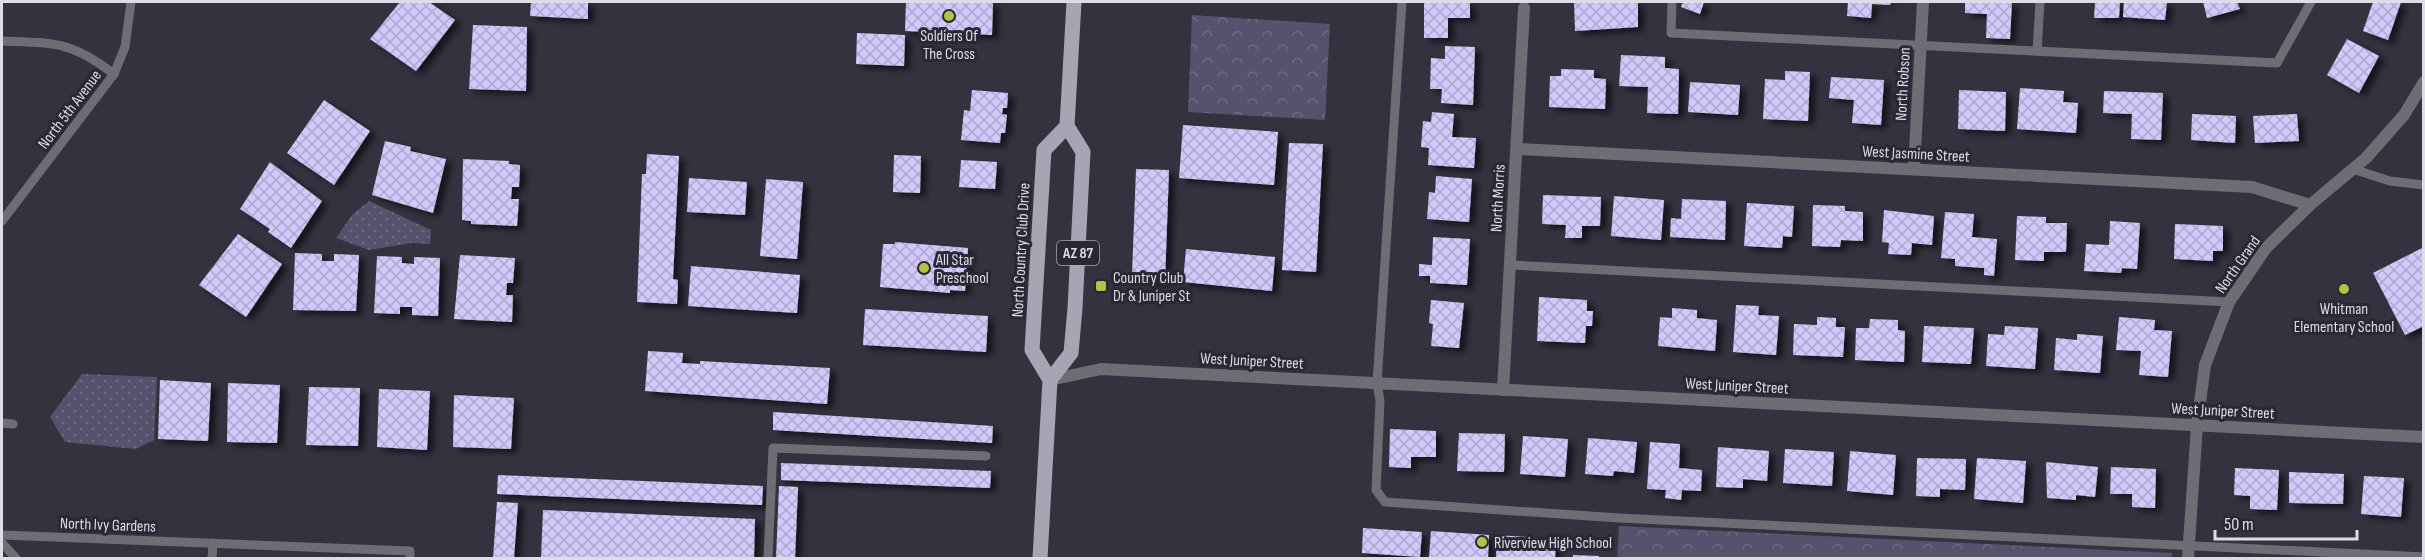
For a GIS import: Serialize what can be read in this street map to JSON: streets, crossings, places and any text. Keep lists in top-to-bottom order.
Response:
{
  "streets": {
    "main road": ["North Country Club Drive", "AZ 87"],
    "street": [
      "North Robson",
      "West Jasmine Street",
      "North Morris",
      "North Grand",
      "West Juniper Street"
    ],
    "lane": ["North 5th Avenue", "North Ivy Gardens"]
  },
  "crossings": [
    ["North Robson", "West Jasmine Street"],
    ["West Jasmine Street", "North Morris"],
    ["West Jasmine Street", "North Grand"],
    ["North Morris", "West Juniper Street"],
    ["North Country Club Drive", "AZ 87"],
    ["North Country Club Drive", "West Juniper Street"],
    ["AZ 87", "West Juniper Street"],
    ["North Grand", "West Juniper Street"]
  ],
  "places": {
    "other": [
      "Soldiers Of The Cross",
      "All Star Preschool",
      "Whitman Elementary School",
      "Riverview High School"
    ],
    "transit": ["Country Club Dr & Juniper St"]
  },
  "scale_bar": "50 m"
}
